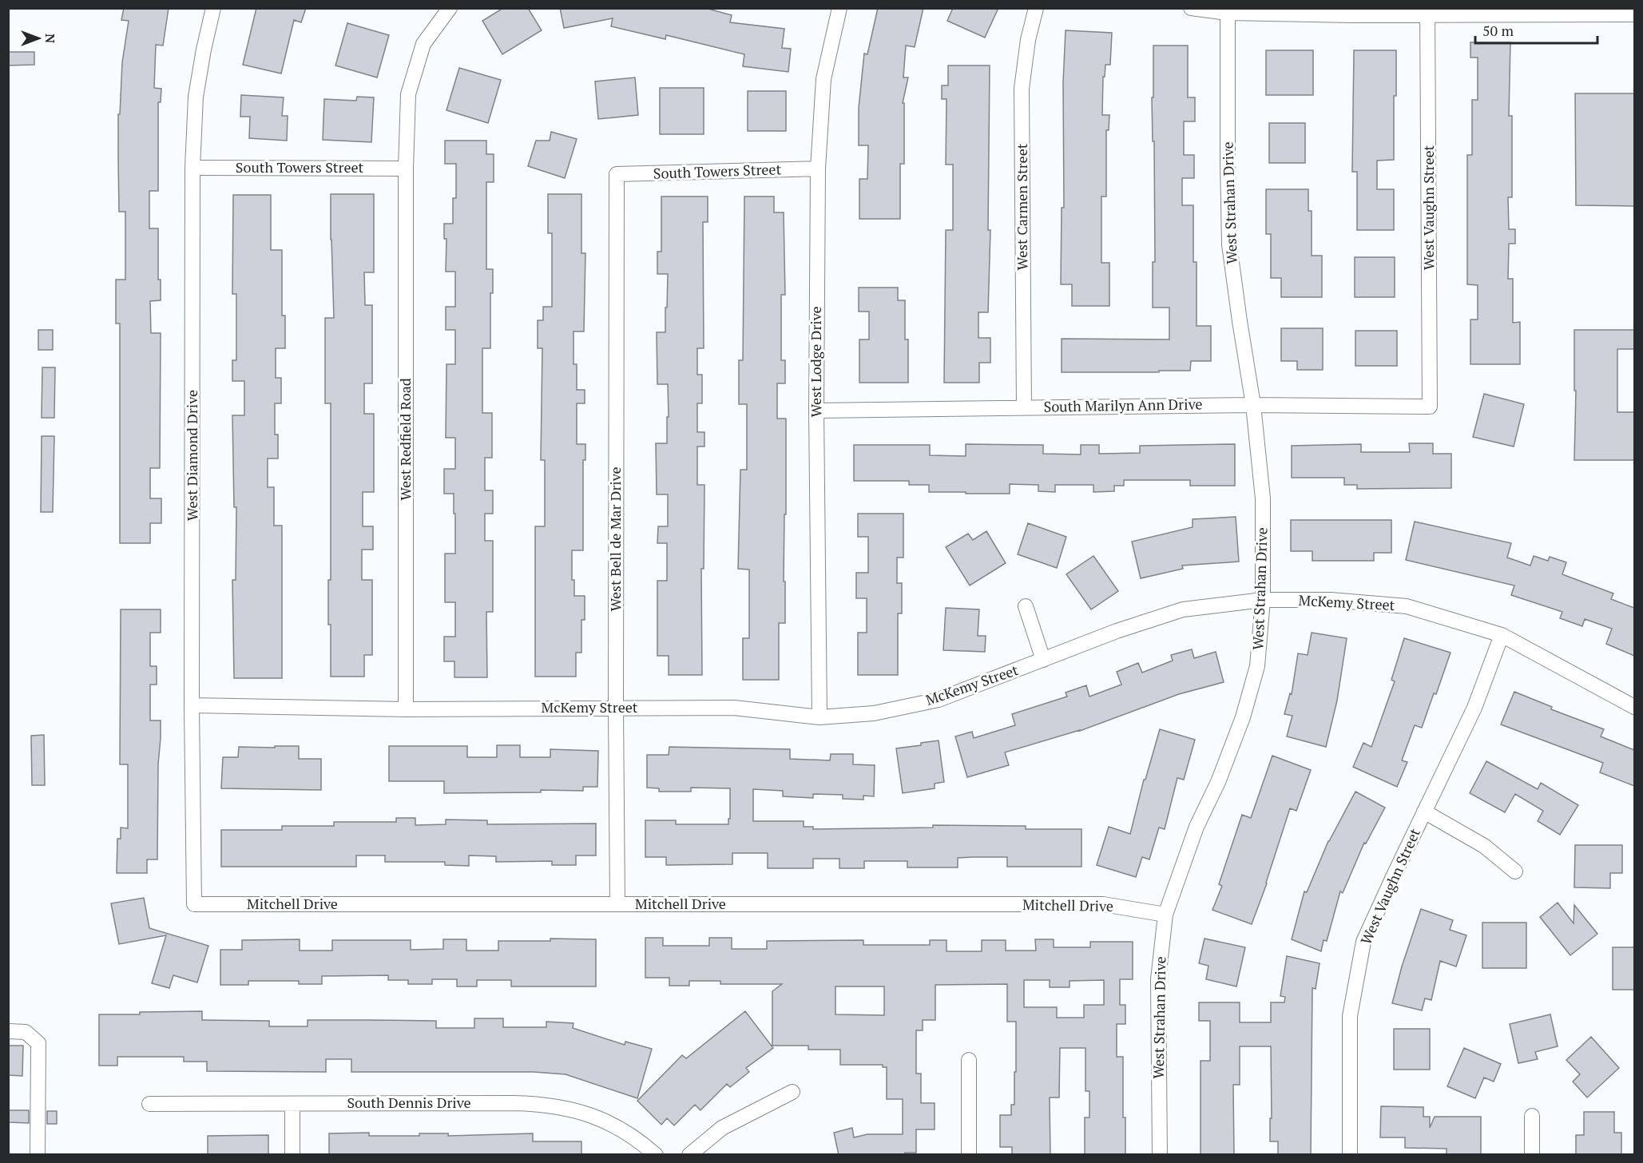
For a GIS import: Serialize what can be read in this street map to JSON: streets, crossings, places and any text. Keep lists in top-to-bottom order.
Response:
{
  "streets": {
    "street": [
      "South Towers Street",
      "West Strahan Drive",
      "West Carmen Street",
      "West Vaughn Street",
      "West Lodge Drive",
      "South Marilyn Ann Drive",
      "West Redfield Road",
      "West Diamond Drive",
      "West Bell de Mar Drive",
      "McKemy Street",
      "Mitchell Drive",
      "South Dennis Drive"
    ]
  },
  "crossings": [
    ["South Towers Street", "West Lodge Drive"],
    ["South Towers Street", "West Redfield Road"],
    ["South Towers Street", "West Diamond Drive"],
    ["South Towers Street", "West Bell de Mar Drive"],
    ["West Strahan Drive", "South Marilyn Ann Drive"],
    ["West Strahan Drive", "McKemy Street"],
    ["West Strahan Drive", "Mitchell Drive"],
    ["West Carmen Street", "South Marilyn Ann Drive"],
    ["West Vaughn Street", "South Marilyn Ann Drive"],
    ["West Vaughn Street", "McKemy Street"],
    ["West Lodge Drive", "South Marilyn Ann Drive"],
    ["West Lodge Drive", "McKemy Street"],
    ["West Redfield Road", "McKemy Street"],
    ["West Diamond Drive", "McKemy Street"],
    ["West Diamond Drive", "Mitchell Drive"],
    ["West Bell de Mar Drive", "McKemy Street"],
    ["West Bell de Mar Drive", "Mitchell Drive"]
  ],
  "scale_bar": "50 m",
  "north": "right"
}
